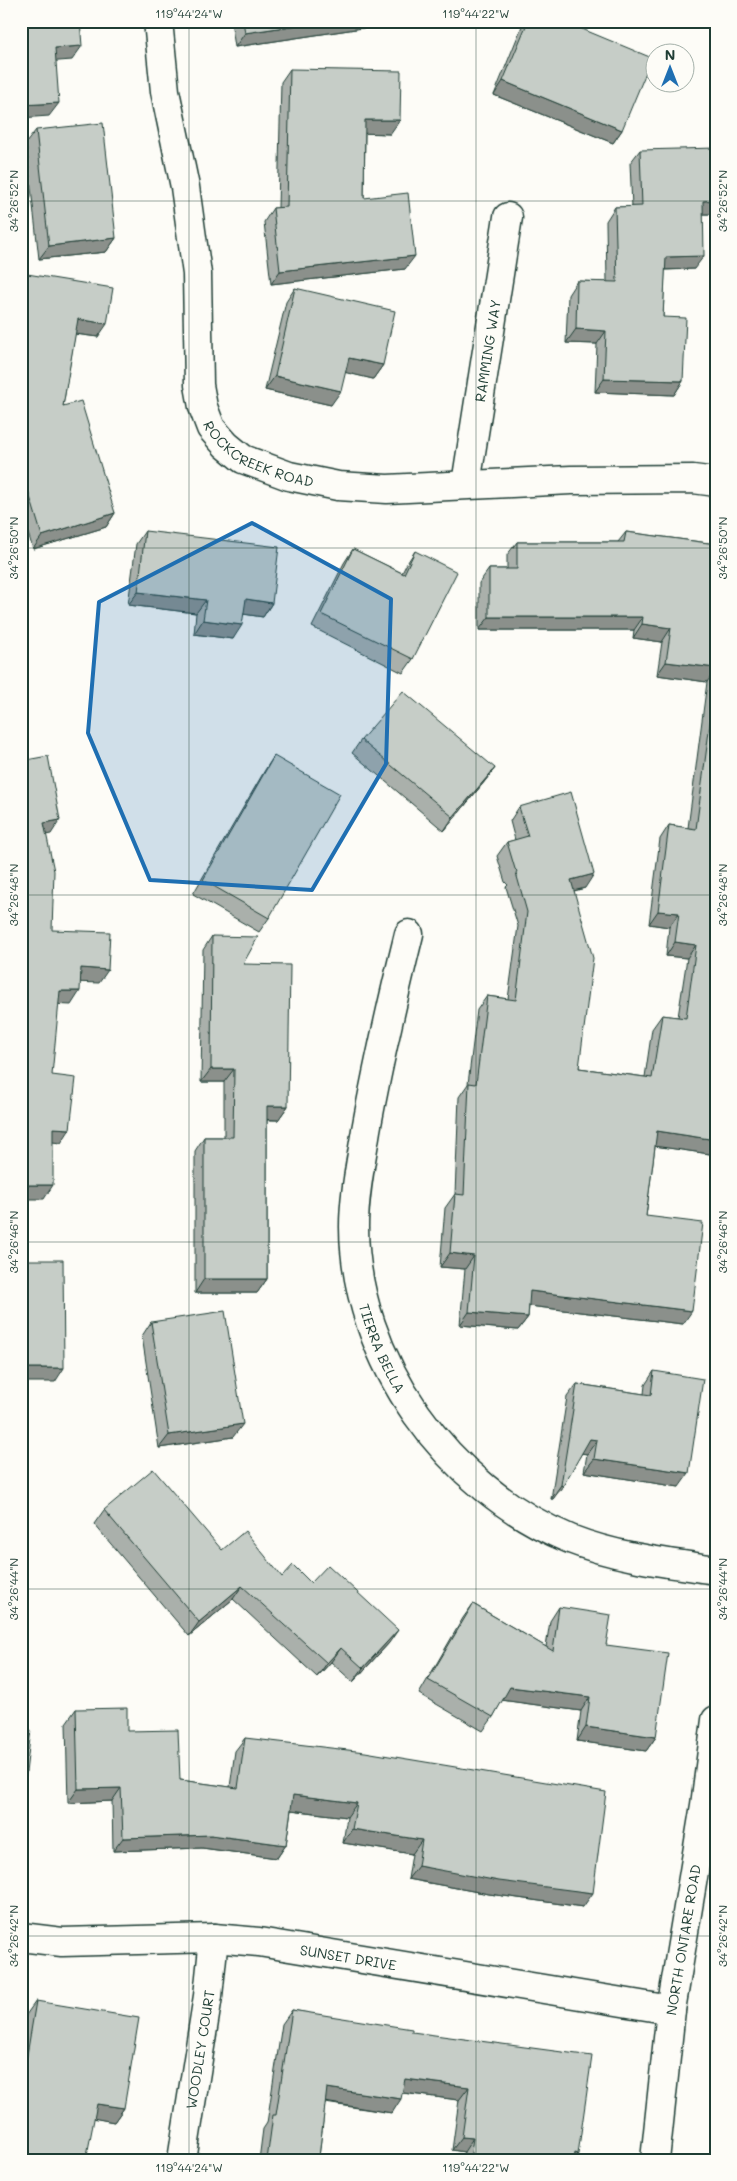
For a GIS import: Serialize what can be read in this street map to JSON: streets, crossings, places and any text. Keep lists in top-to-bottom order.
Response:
{
  "streets": {
    "street": [
      "RAMMING WAY",
      "ROCKCREEK ROAD",
      "TIERRA BELLA",
      "NORTH ONTARE ROAD",
      "SUNSET DRIVE",
      "WOODLEY COURT"
    ]
  },
  "crossings": [
    ["RAMMING WAY", "ROCKCREEK ROAD"],
    ["NORTH ONTARE ROAD", "SUNSET DRIVE"],
    ["SUNSET DRIVE", "WOODLEY COURT"]
  ],
  "north": "top",
  "coordinates": [
    "119°44'24\"W",
    "119°44'22\"W",
    "34°26'52\"N",
    "34°26'50\"N",
    "34°26'48\"N",
    "34°26'46\"N",
    "34°26'44\"N",
    "34°26'42\"N"
  ]
}
